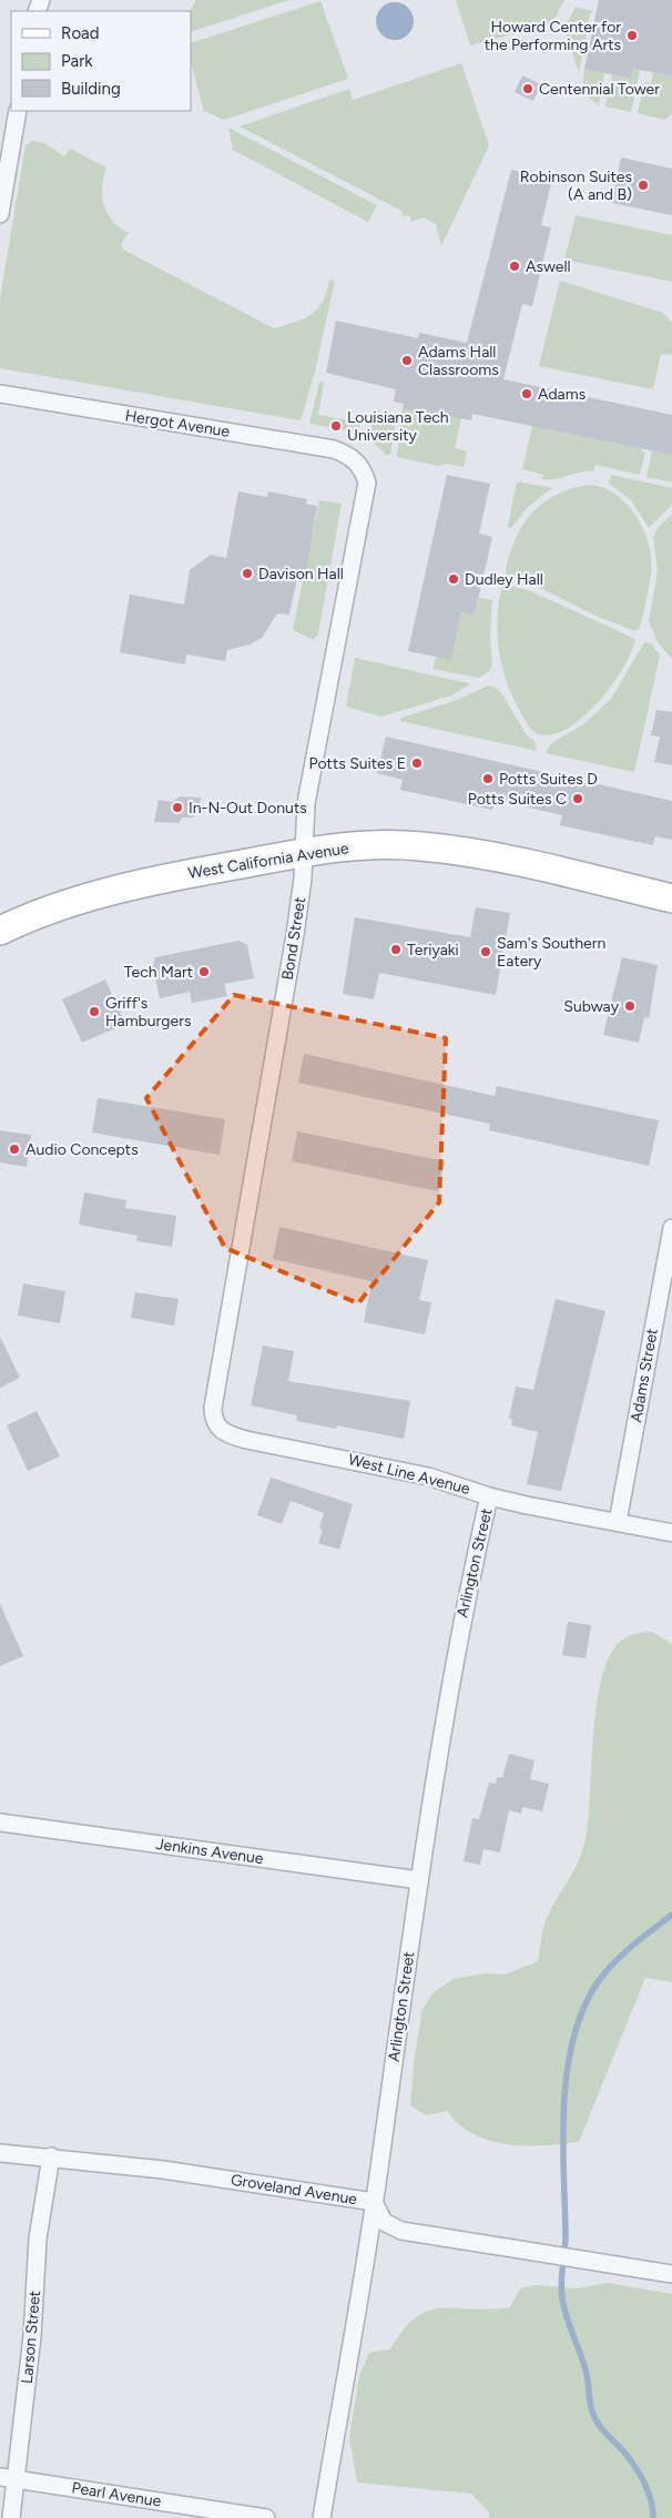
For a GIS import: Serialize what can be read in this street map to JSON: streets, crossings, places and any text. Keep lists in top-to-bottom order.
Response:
{
  "streets": {
    "main road": ["West California Avenue"],
    "street": [
      "Hergot Avenue",
      "Bond Street",
      "Adams Street",
      "West Line Avenue",
      "Arlington Street",
      "Jenkins Avenue",
      "Groveland Avenue",
      "Larson Street",
      "Pearl Avenue"
    ]
  },
  "crossings": [
    ["Hergot Avenue", "Bond Street"],
    ["West California Avenue", "Bond Street"],
    ["Bond Street", "West Line Avenue"],
    ["Adams Street", "West Line Avenue"],
    ["West Line Avenue", "Arlington Street"],
    ["Arlington Street", "Jenkins Avenue"],
    ["Arlington Street", "Groveland Avenue"],
    ["Groveland Avenue", "Larson Street"],
    ["Larson Street", "Pearl Avenue"]
  ],
  "places": [
    "Howard Center for the Performing Arts",
    "Centennial Tower",
    "Robinson Suites (A and B)",
    "Aswell",
    "Adams Hall Classrooms",
    "Adams",
    "Louisiana Tech University",
    "Davison Hall",
    "Dudley Hall",
    "Potts Suites E",
    "Potts Suites D",
    "Potts Suites C",
    "In-N-Out Donuts",
    "Teriyaki",
    "Sam's Southern Eatery",
    "Tech Mart",
    "Subway",
    "Griff's Hamburgers",
    "Audio Concepts"
  ],
  "legend": ["Road", "Park", "Building"]
}
